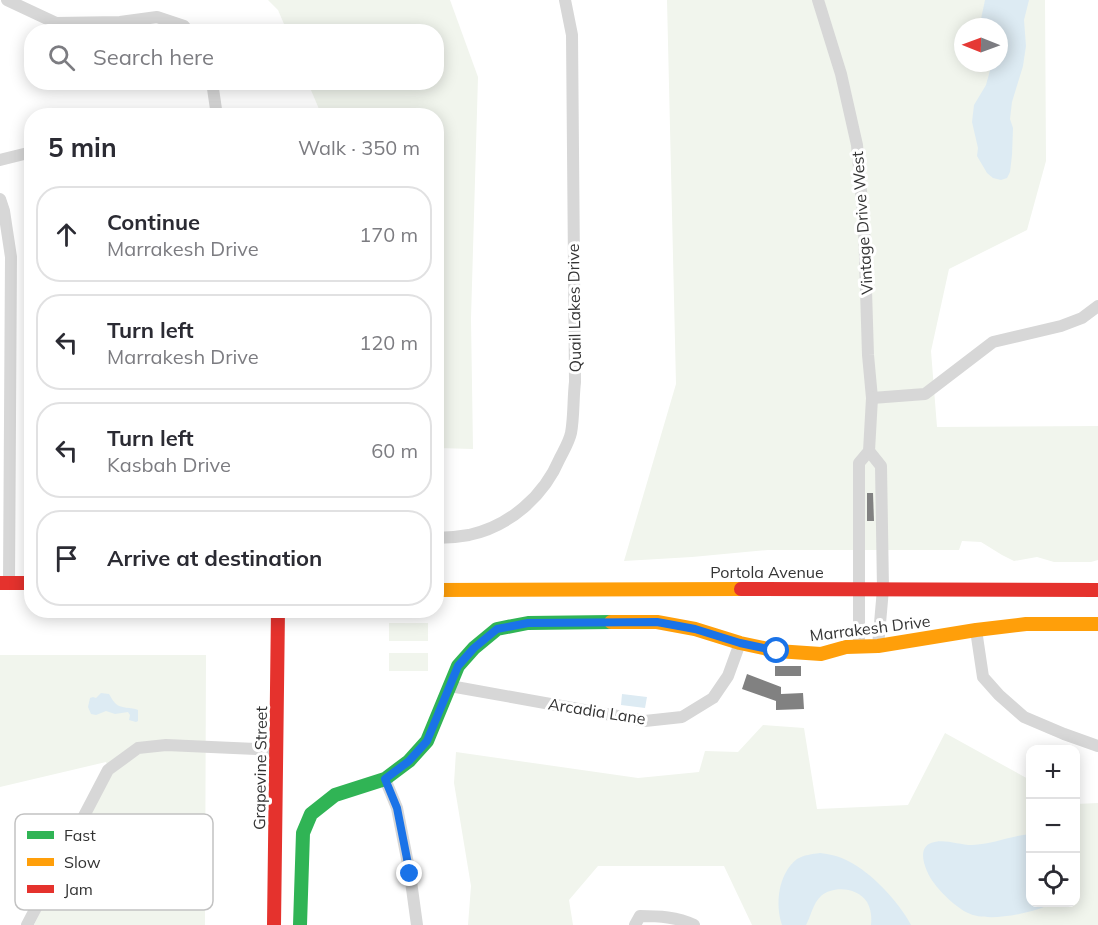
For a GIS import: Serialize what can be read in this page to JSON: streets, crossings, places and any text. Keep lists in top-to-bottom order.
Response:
{
  "streets": {
    "street": [
      "Vintage Drive West",
      "Quail Lakes Drive",
      "Portola Avenue",
      "Marrakesh Drive",
      "Arcadia Lane",
      "Grapevine Street"
    ]
  },
  "crossings": [
    ["Vintage Drive West", "Portola Avenue"],
    ["Vintage Drive West", "Marrakesh Drive"],
    ["Marrakesh Drive", "Arcadia Lane"]
  ],
  "legend": ["Fast", "Slow", "Jam"],
  "north": "left",
  "page": {
    "search": "Search here",
    "heading": ["5 min", "Walk · 350 m"],
    "list": [
      ["Continue", "Marrakesh Drive", "170 m"],
      ["Turn left", "Marrakesh Drive", "120 m"],
      ["Turn left", "Kasbah Drive", "60 m"],
      "Arrive at destination"
    ],
    "map_buttons": ["+", "−"]
  }
}
